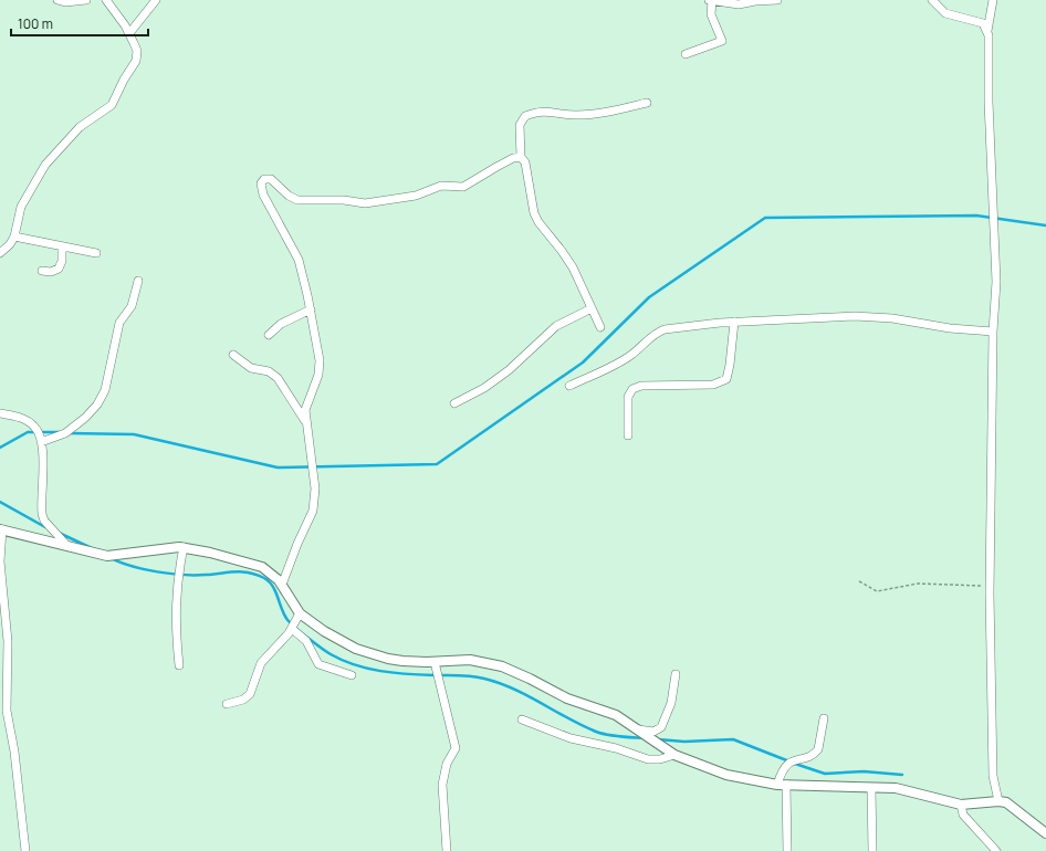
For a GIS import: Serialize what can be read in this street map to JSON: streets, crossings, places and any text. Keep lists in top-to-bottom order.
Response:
{
  "scale_bar": "100 m"
}
